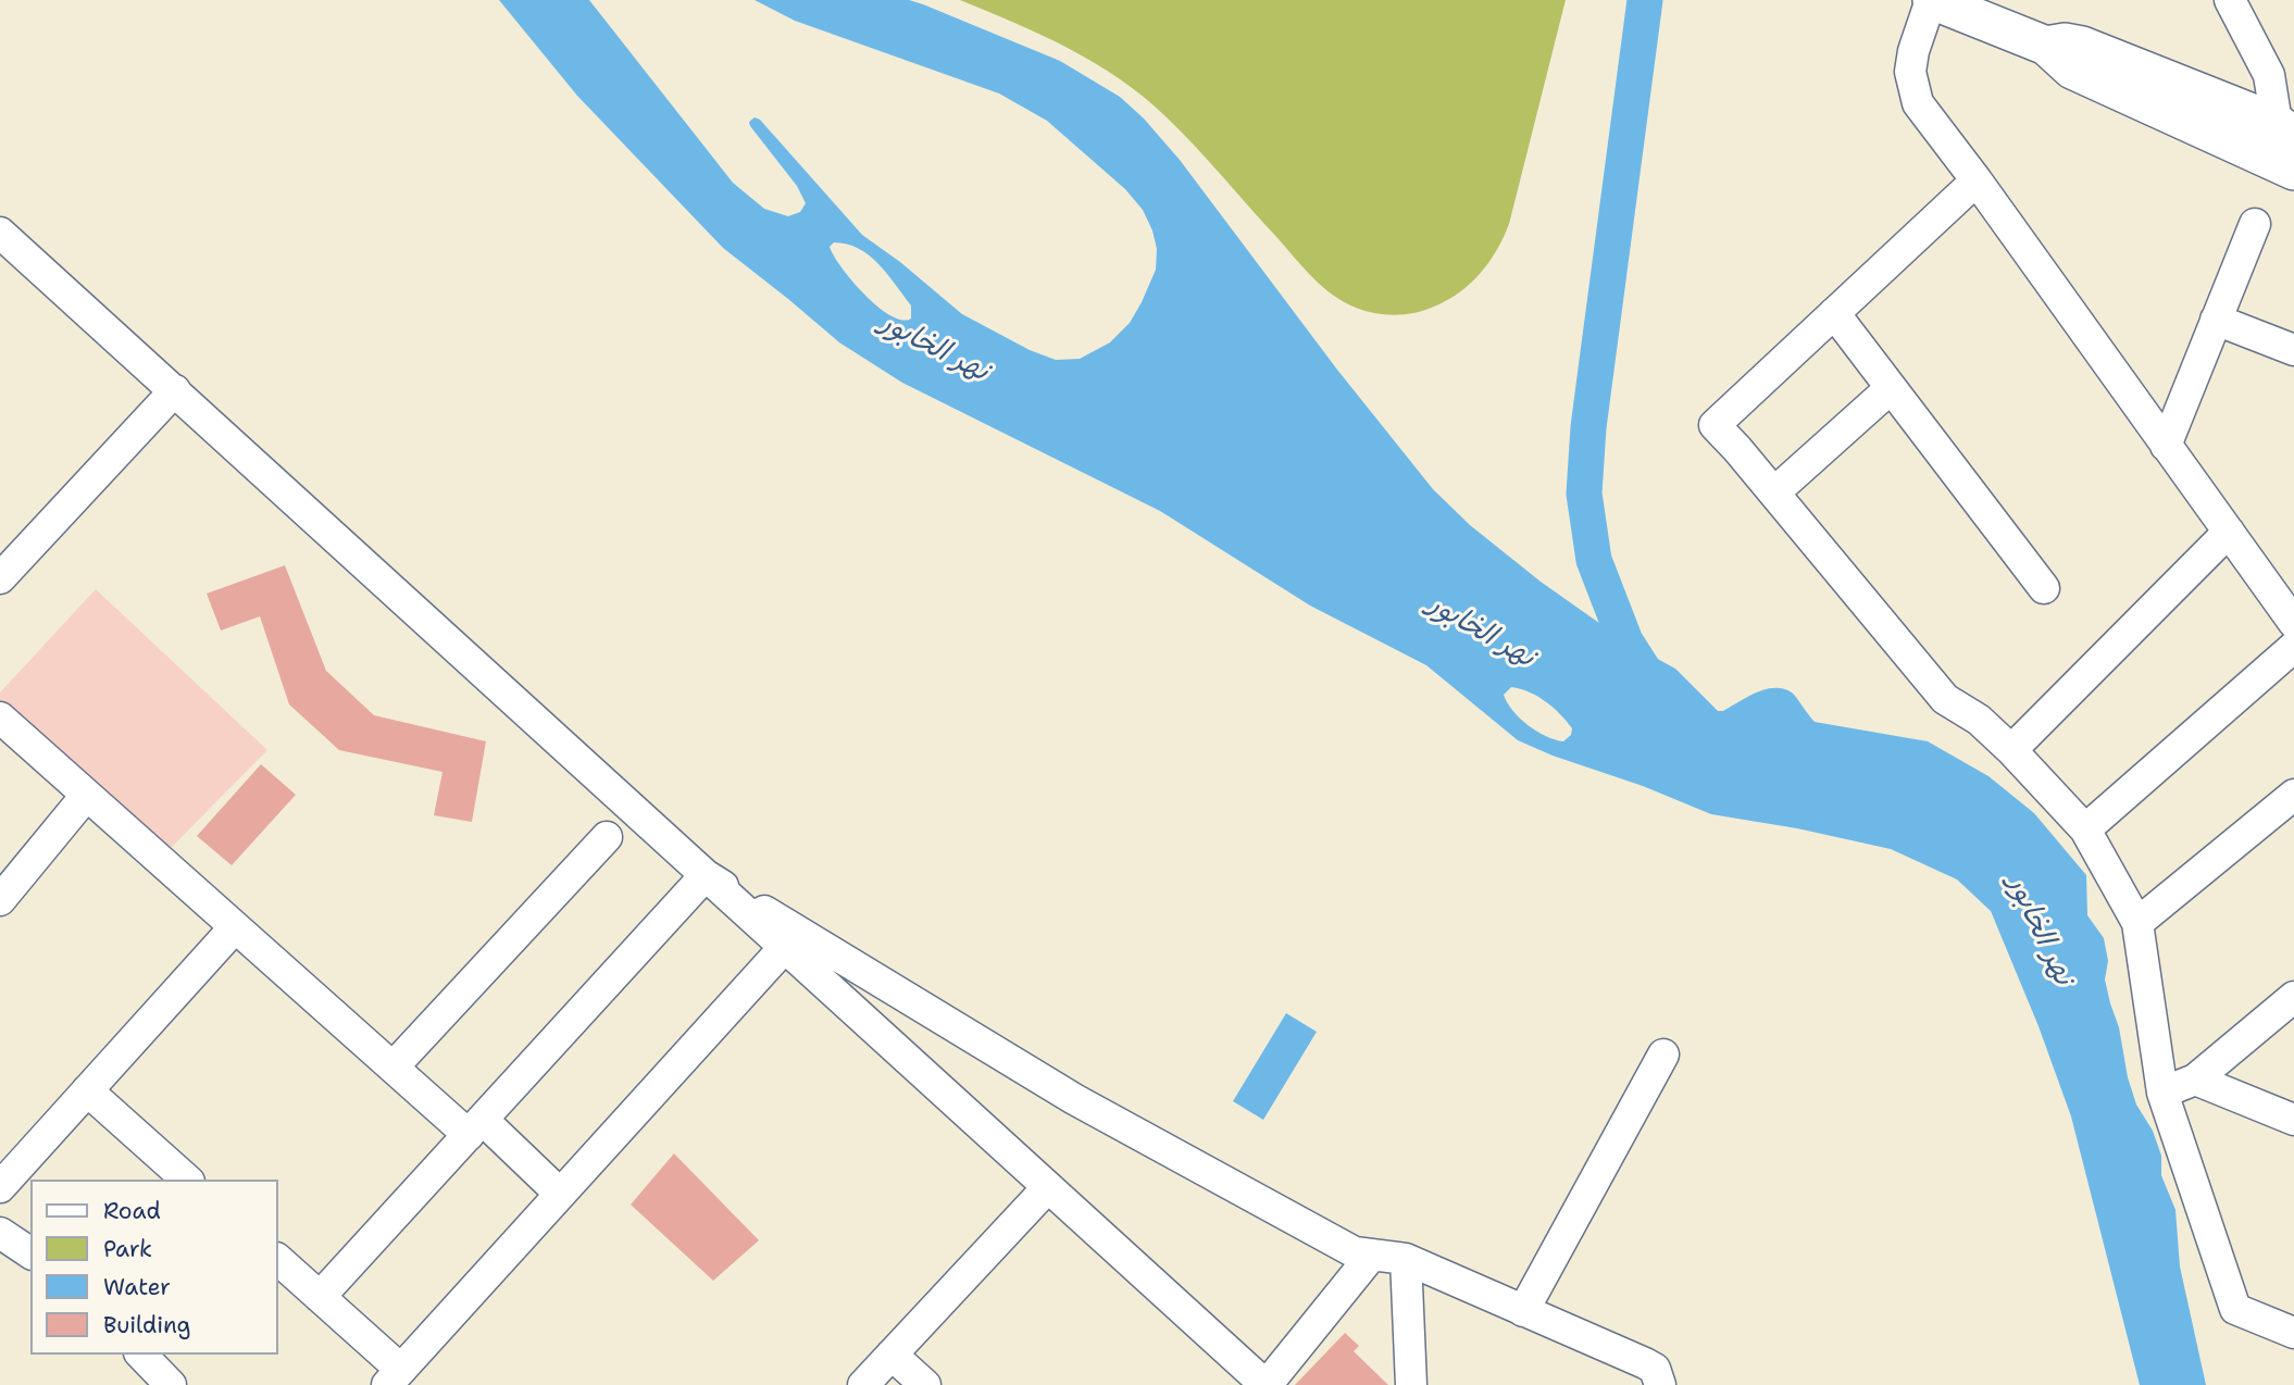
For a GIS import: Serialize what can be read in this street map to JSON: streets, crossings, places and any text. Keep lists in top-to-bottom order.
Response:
{
  "water": ["نهر الخابور"],
  "legend": [
    "Road",
    "Park",
    "Water",
    "Building"
  ]
}
